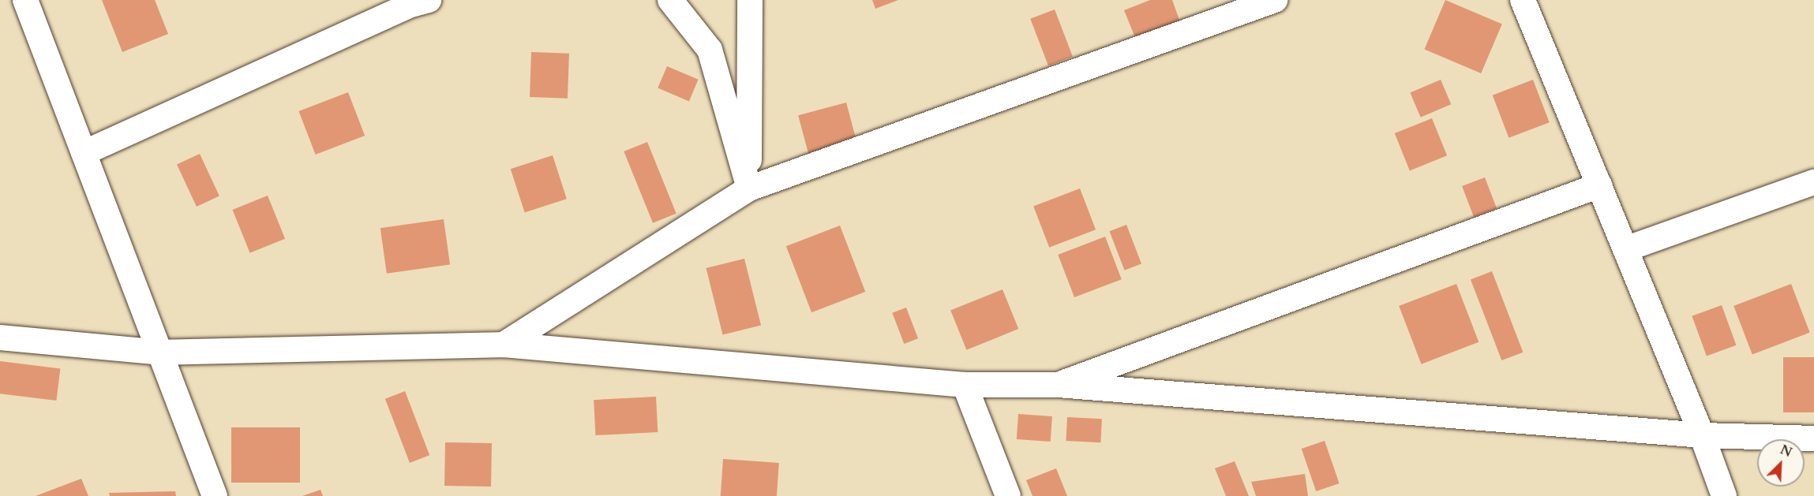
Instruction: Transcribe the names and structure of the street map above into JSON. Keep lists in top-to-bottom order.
{
  "north": "top right"
}
